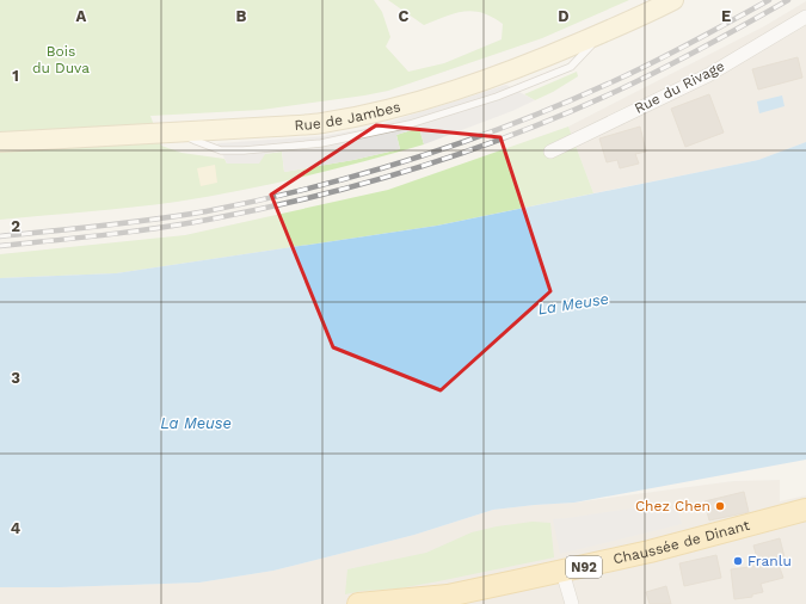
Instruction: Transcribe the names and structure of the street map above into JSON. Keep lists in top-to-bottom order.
{
  "streets": {
    "main road": ["Rue de Jambes", "Chaussée de Dinant", "N92"],
    "street": ["Rue du Rivage"]
  },
  "water": ["La Meuse"],
  "parks": ["Bois du Duva"],
  "places": ["Chez Chen", "Franlu"],
  "grid": {
    "columns": [
      "A",
      "B",
      "C",
      "D",
      "E"
    ],
    "rows": [
      "1",
      "2",
      "3",
      "4"
    ]
  }
}
